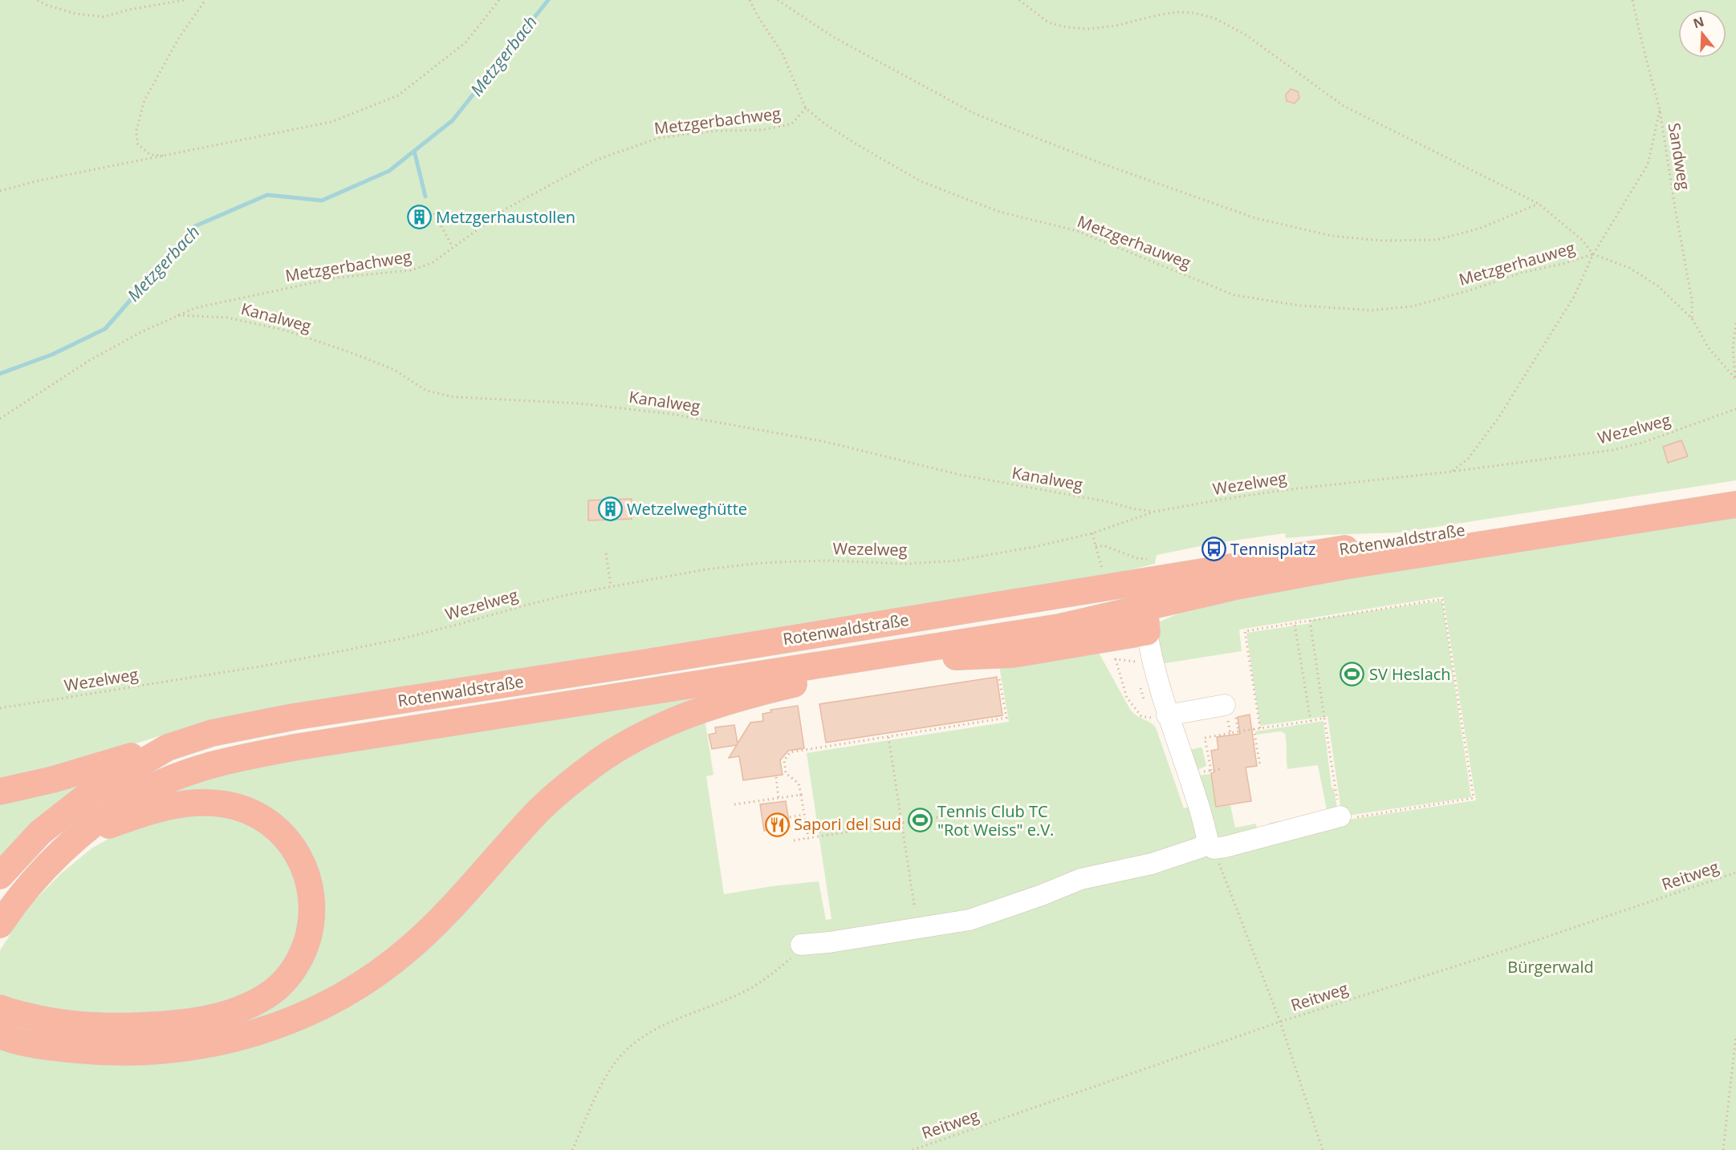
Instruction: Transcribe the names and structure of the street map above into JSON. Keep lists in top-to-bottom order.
{
  "streets": {
    "highway": ["Rotenwaldstraße"],
    "path": [
      "Metzgerbachweg",
      "Sandweg",
      "Metzgerhauweg",
      "Kanalweg",
      "Wezelweg",
      "Reitweg"
    ]
  },
  "crossings": [
    ["Metzgerbachweg", "Metzgerhauweg"],
    ["Metzgerbachweg", "Kanalweg"],
    ["Kanalweg", "Wezelweg"]
  ],
  "water": ["Metzgerbach"],
  "parks": ["Bürgerwald"],
  "places": {
    "building": ["Metzgerhaustollen", "Wetzelweghütte"],
    "bus stop": ["Tennisplatz"],
    "sports": ["SV Heslach", "Tennis Club TC \"Rot Weiss\" e.V."],
    "restaurant": ["Sapori del Sud"]
  },
  "north": "top"
}
